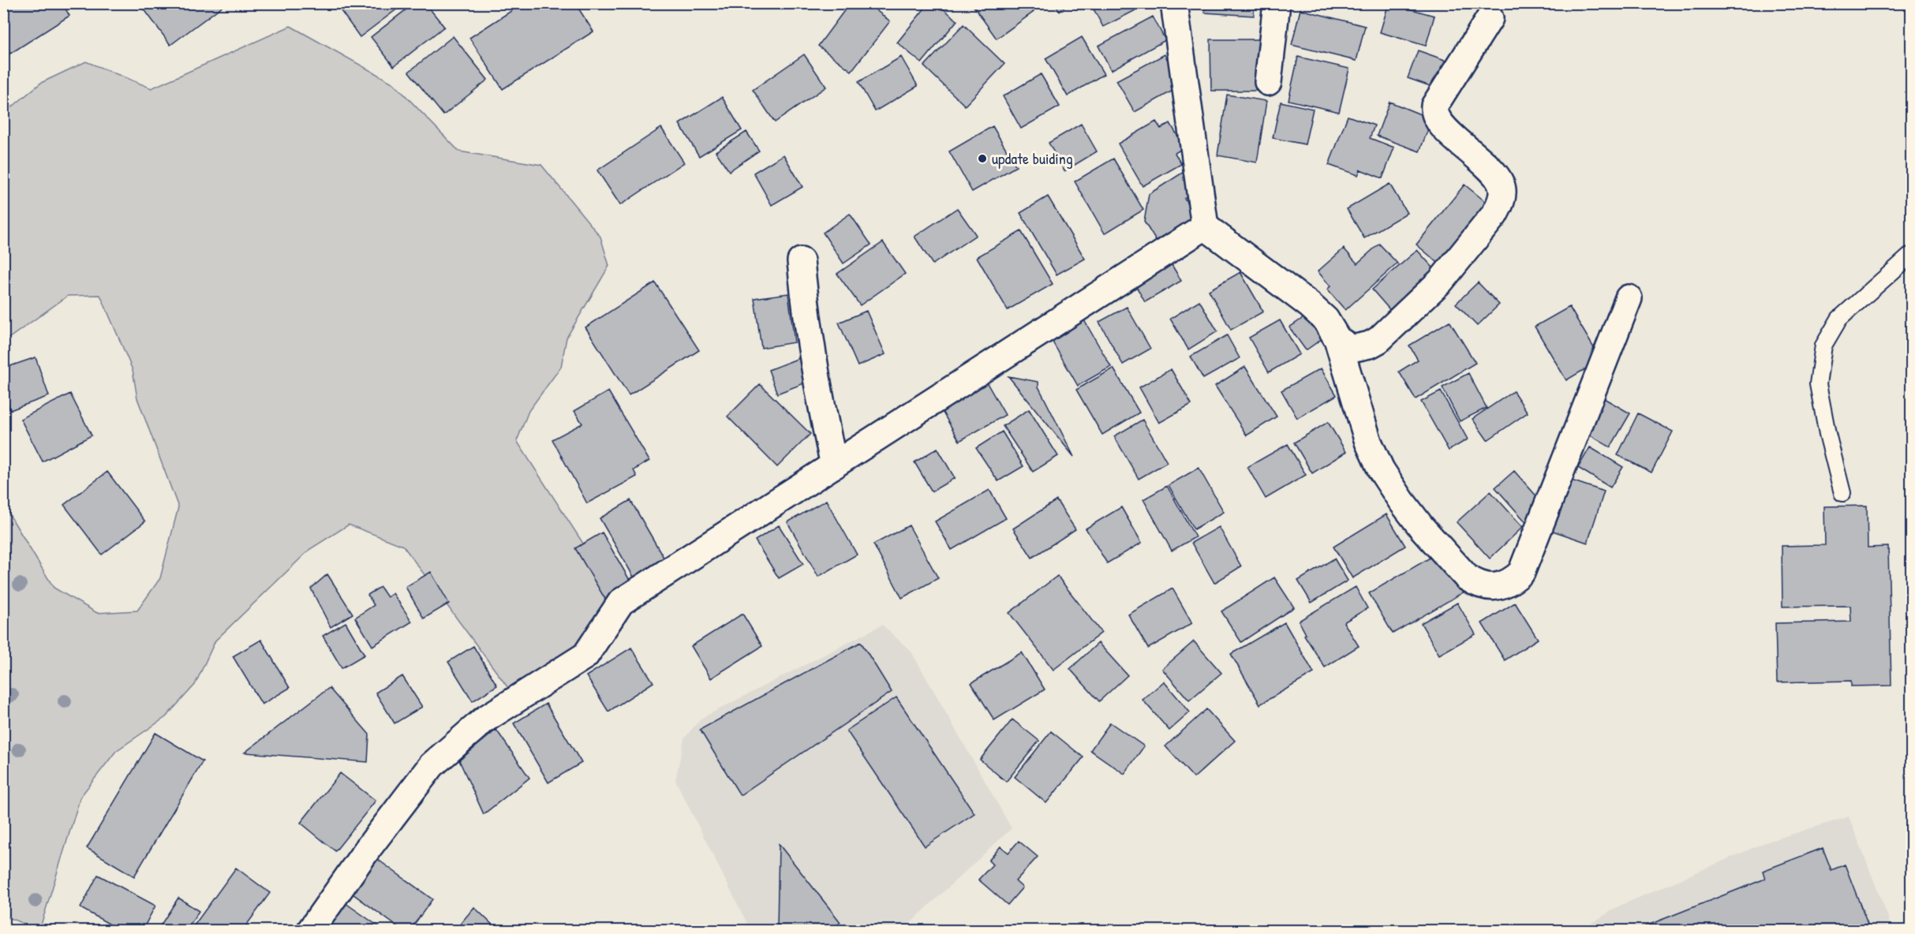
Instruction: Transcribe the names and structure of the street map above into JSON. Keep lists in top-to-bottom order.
{
  "places": ["update buiding"]
}
